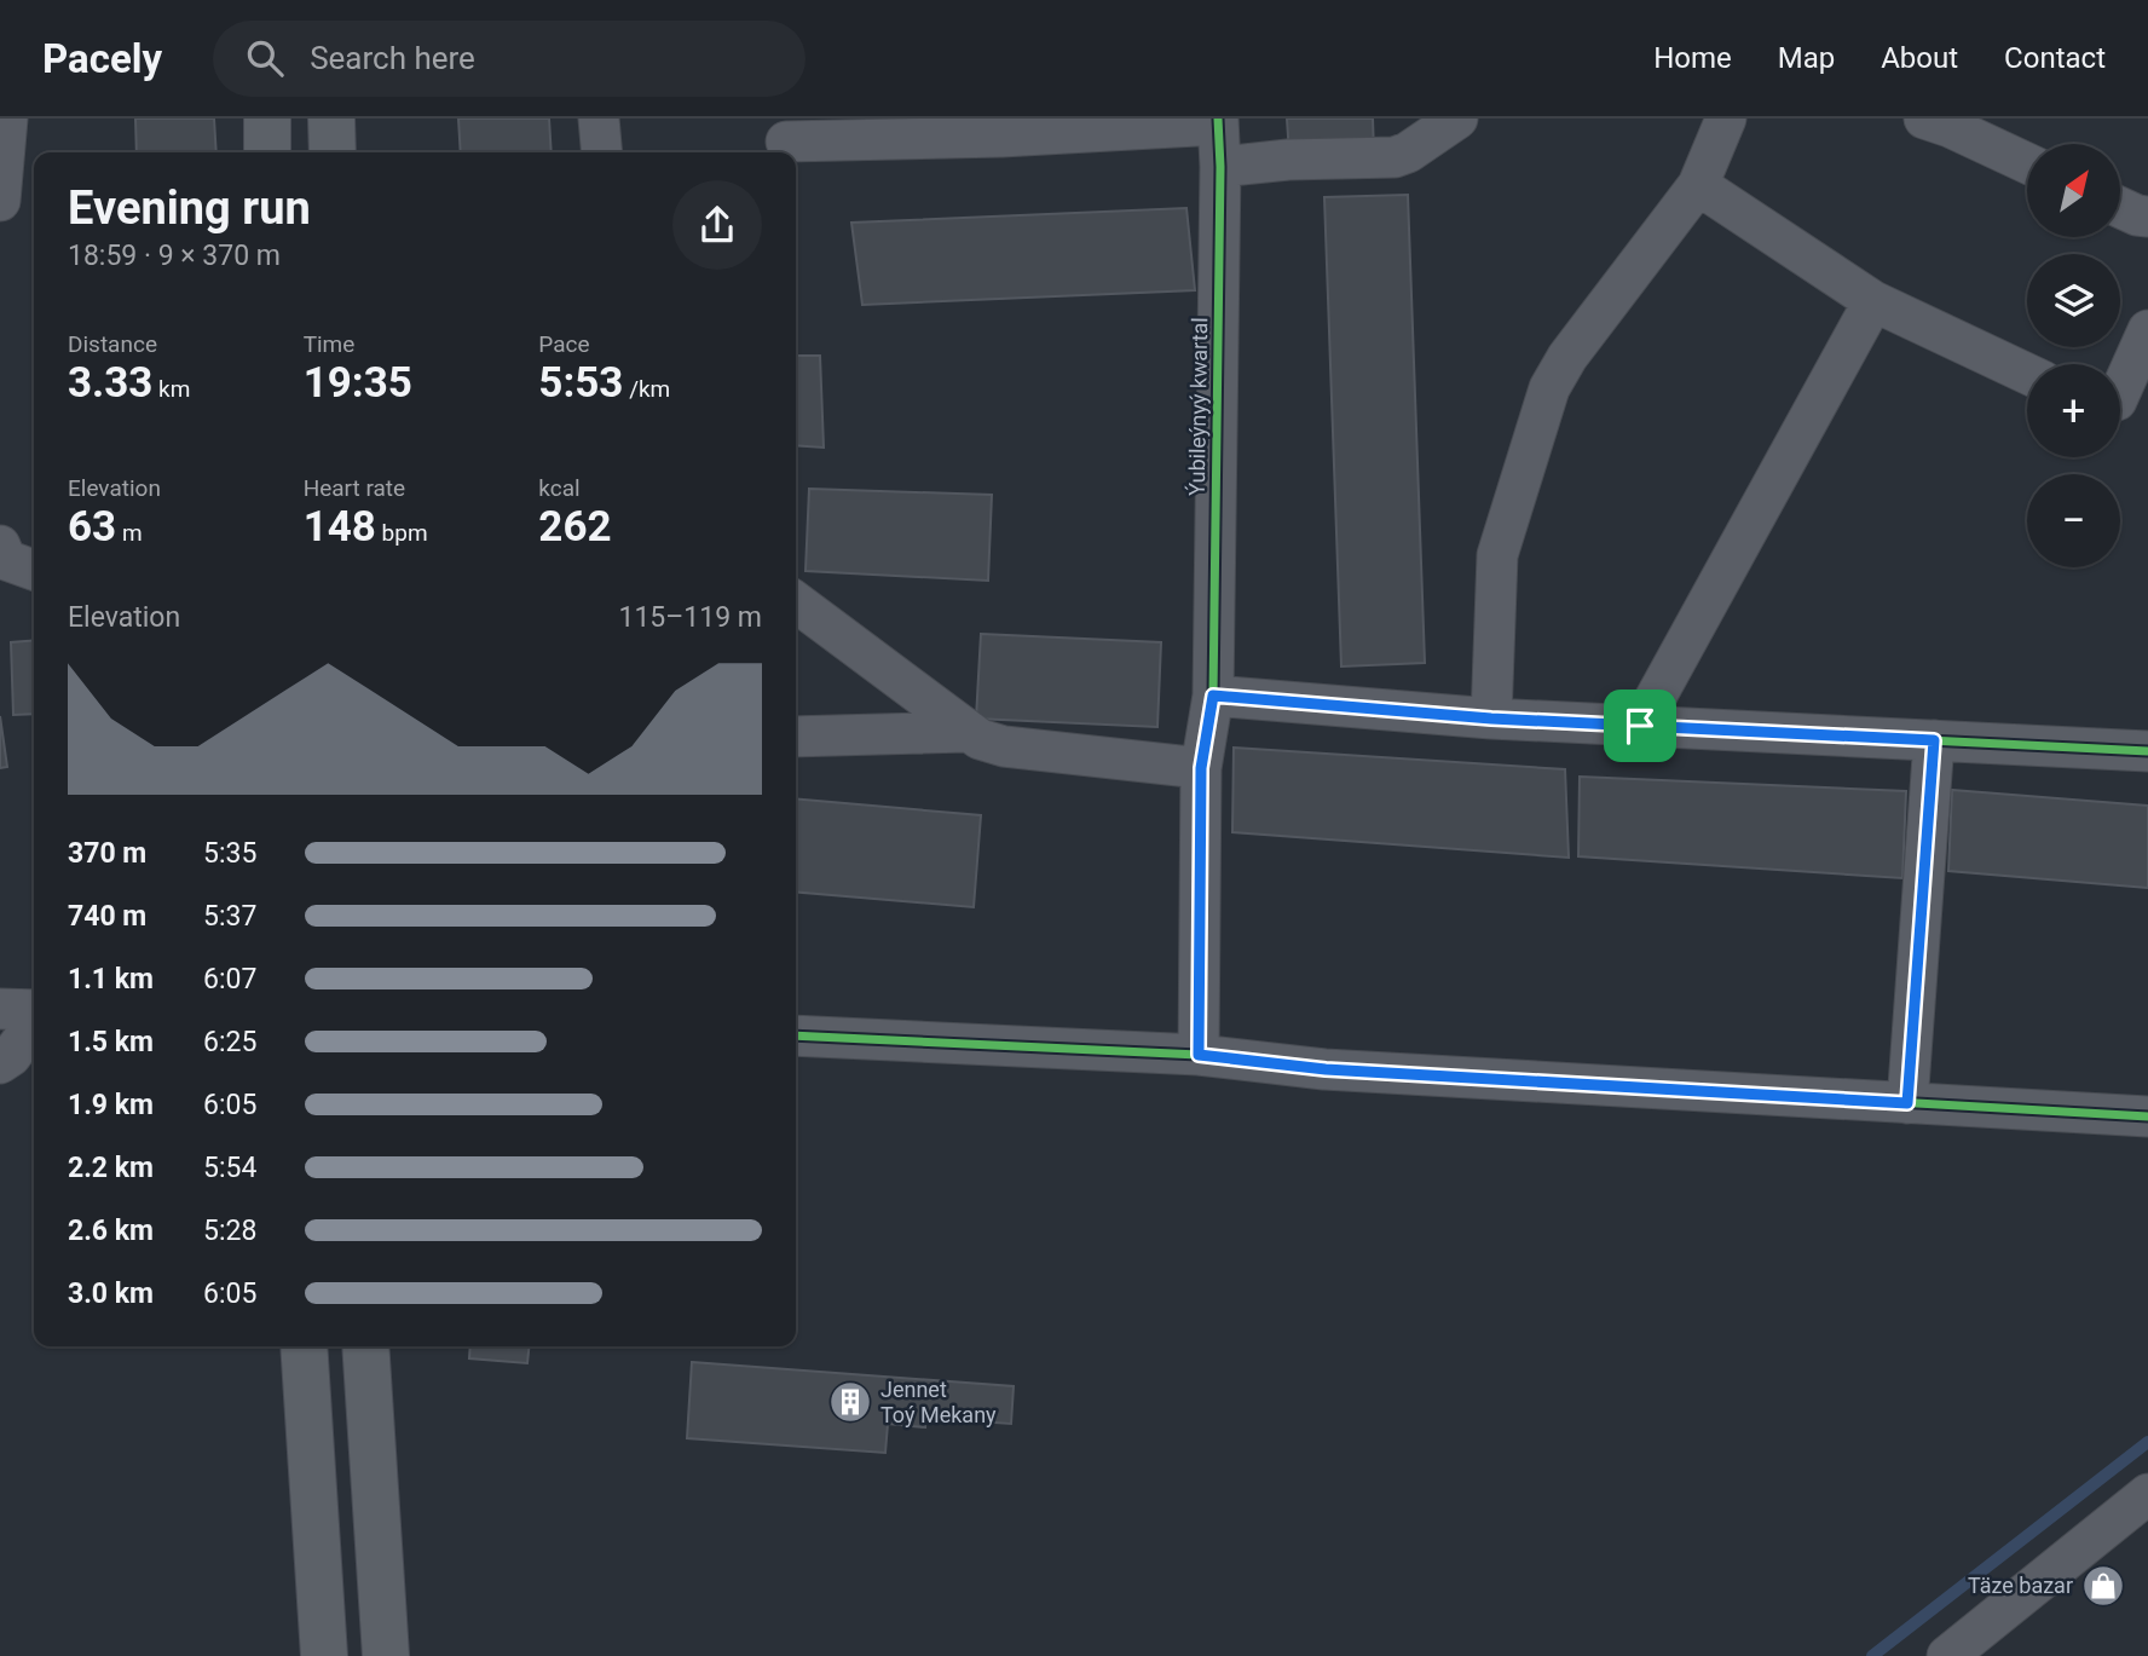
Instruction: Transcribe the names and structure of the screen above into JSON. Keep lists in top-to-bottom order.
{
  "streets": {
    "street": ["Ýubileýnyý kwartal"]
  },
  "places": {
    "building": ["Jennet Toý Mekany"],
    "shop": ["Täze bazar"]
  },
  "north": "top right",
  "page": {
    "header": "Pacely",
    "search": "Search here",
    "nav": [
      "Home",
      "Map",
      "About",
      "Contact"
    ],
    "map_buttons": ["+", "−"],
    "heading": ["Evening run", "18:59 · 9 × 370 m"],
    "stats": [
      ["Distance", "3.33 km"],
      ["Time", "19:35"],
      ["Pace", "5:53 /km"],
      ["Elevation", "63 m"],
      ["Heart rate", "148 bpm"],
      ["kcal", "262"]
    ],
    "chart": ["Elevation", "115–119 m"],
    "list": [
      {
        "name": "370 m",
        "note": "5:35"
      },
      {
        "name": "740 m",
        "note": "5:37"
      },
      {
        "name": "1.1 km",
        "note": "6:07"
      },
      {
        "name": "1.5 km",
        "note": "6:25"
      },
      {
        "name": "1.9 km",
        "note": "6:05"
      },
      {
        "name": "2.2 km",
        "note": "5:54"
      },
      {
        "name": "2.6 km",
        "note": "5:28"
      },
      {
        "name": "3.0 km",
        "note": "6:05"
      }
    ]
  }
}
